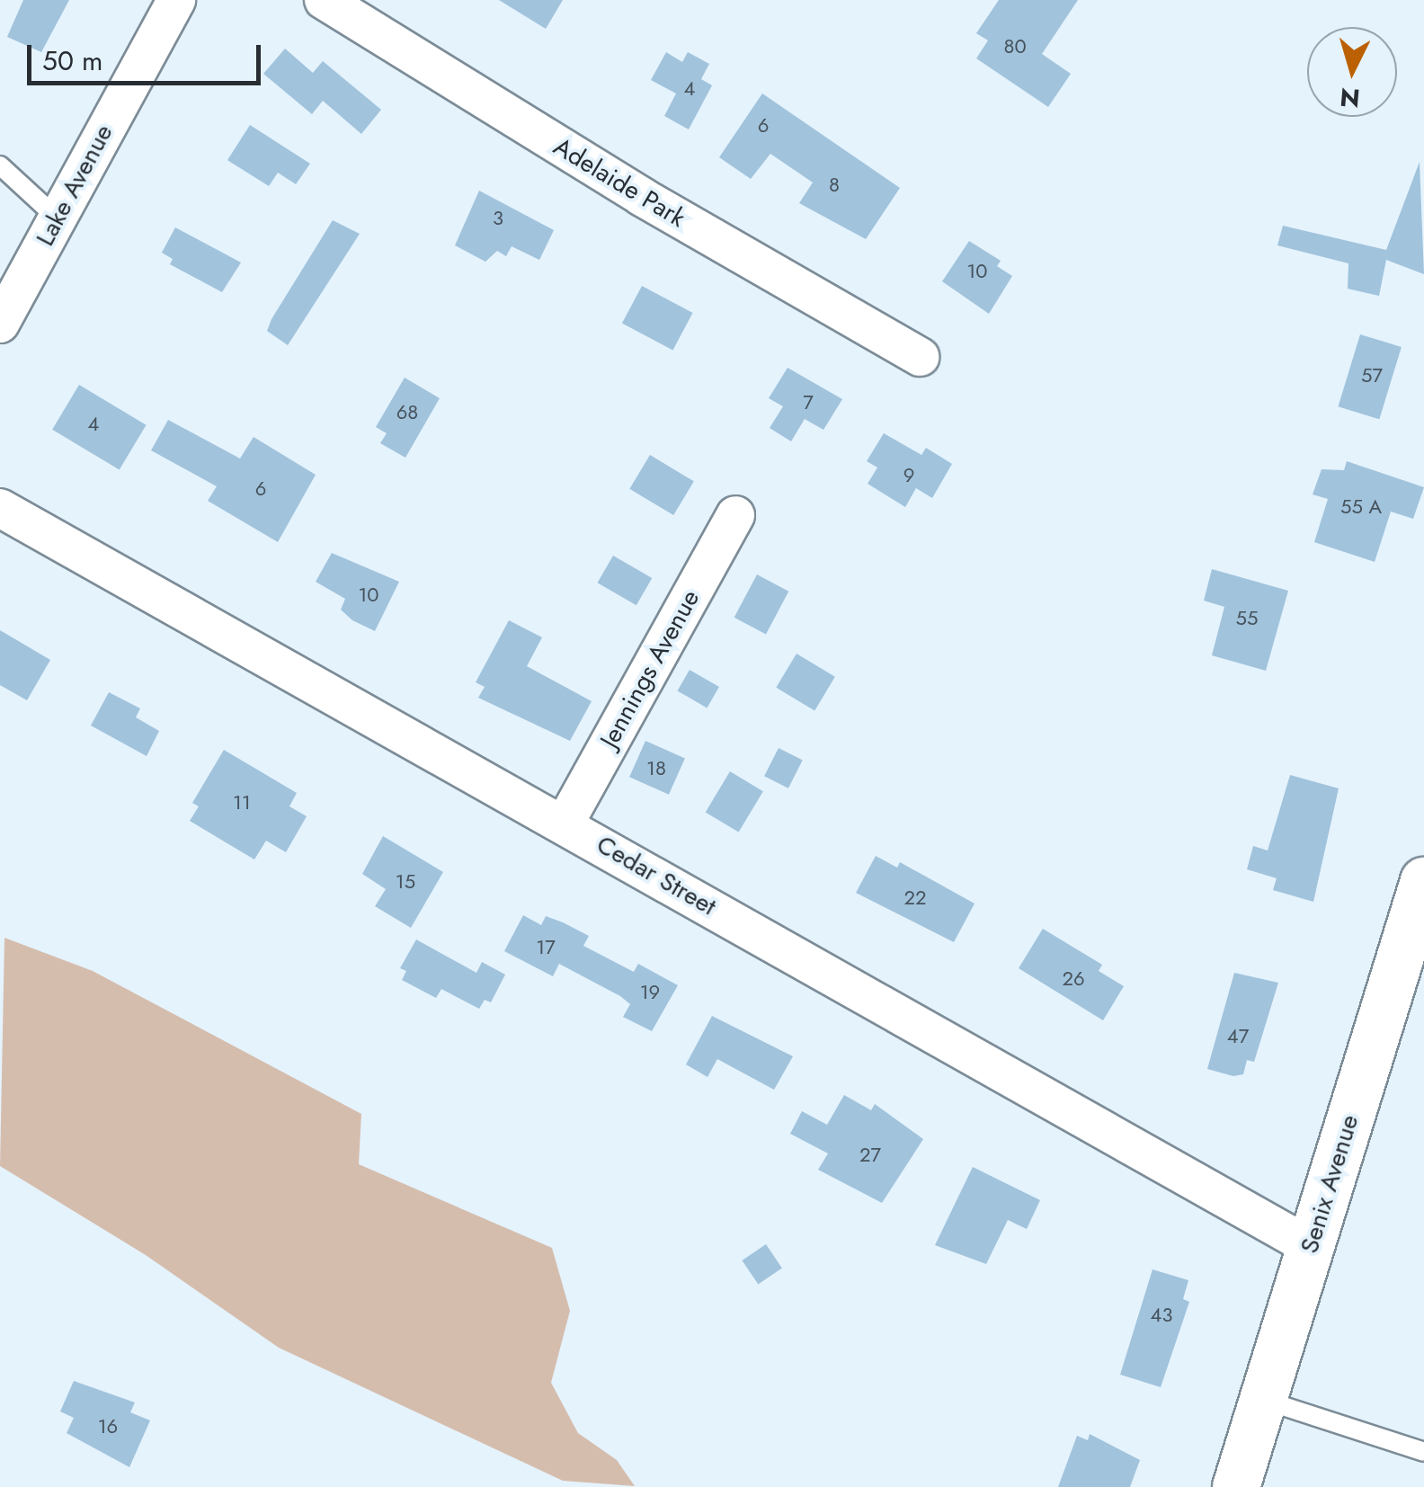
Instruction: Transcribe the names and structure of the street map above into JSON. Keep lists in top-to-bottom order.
{
  "streets": {
    "street": [
      "Adelaide Park",
      "Lake Avenue",
      "Jennings Avenue",
      "Cedar Street",
      "Senix Avenue"
    ]
  },
  "crossings": [
    ["Jennings Avenue", "Cedar Street"],
    ["Cedar Street", "Senix Avenue"]
  ],
  "house_numbers": [
    "80",
    "4",
    "6",
    "8",
    "3",
    "10",
    "57",
    "7",
    "68",
    "4",
    "9",
    "6",
    "55 A",
    "10",
    "55",
    "18",
    "11",
    "15",
    "22",
    "17",
    "26",
    "19",
    "47",
    "27",
    "43",
    "16"
  ],
  "scale_bar": "50 m",
  "north": "bottom"
}
